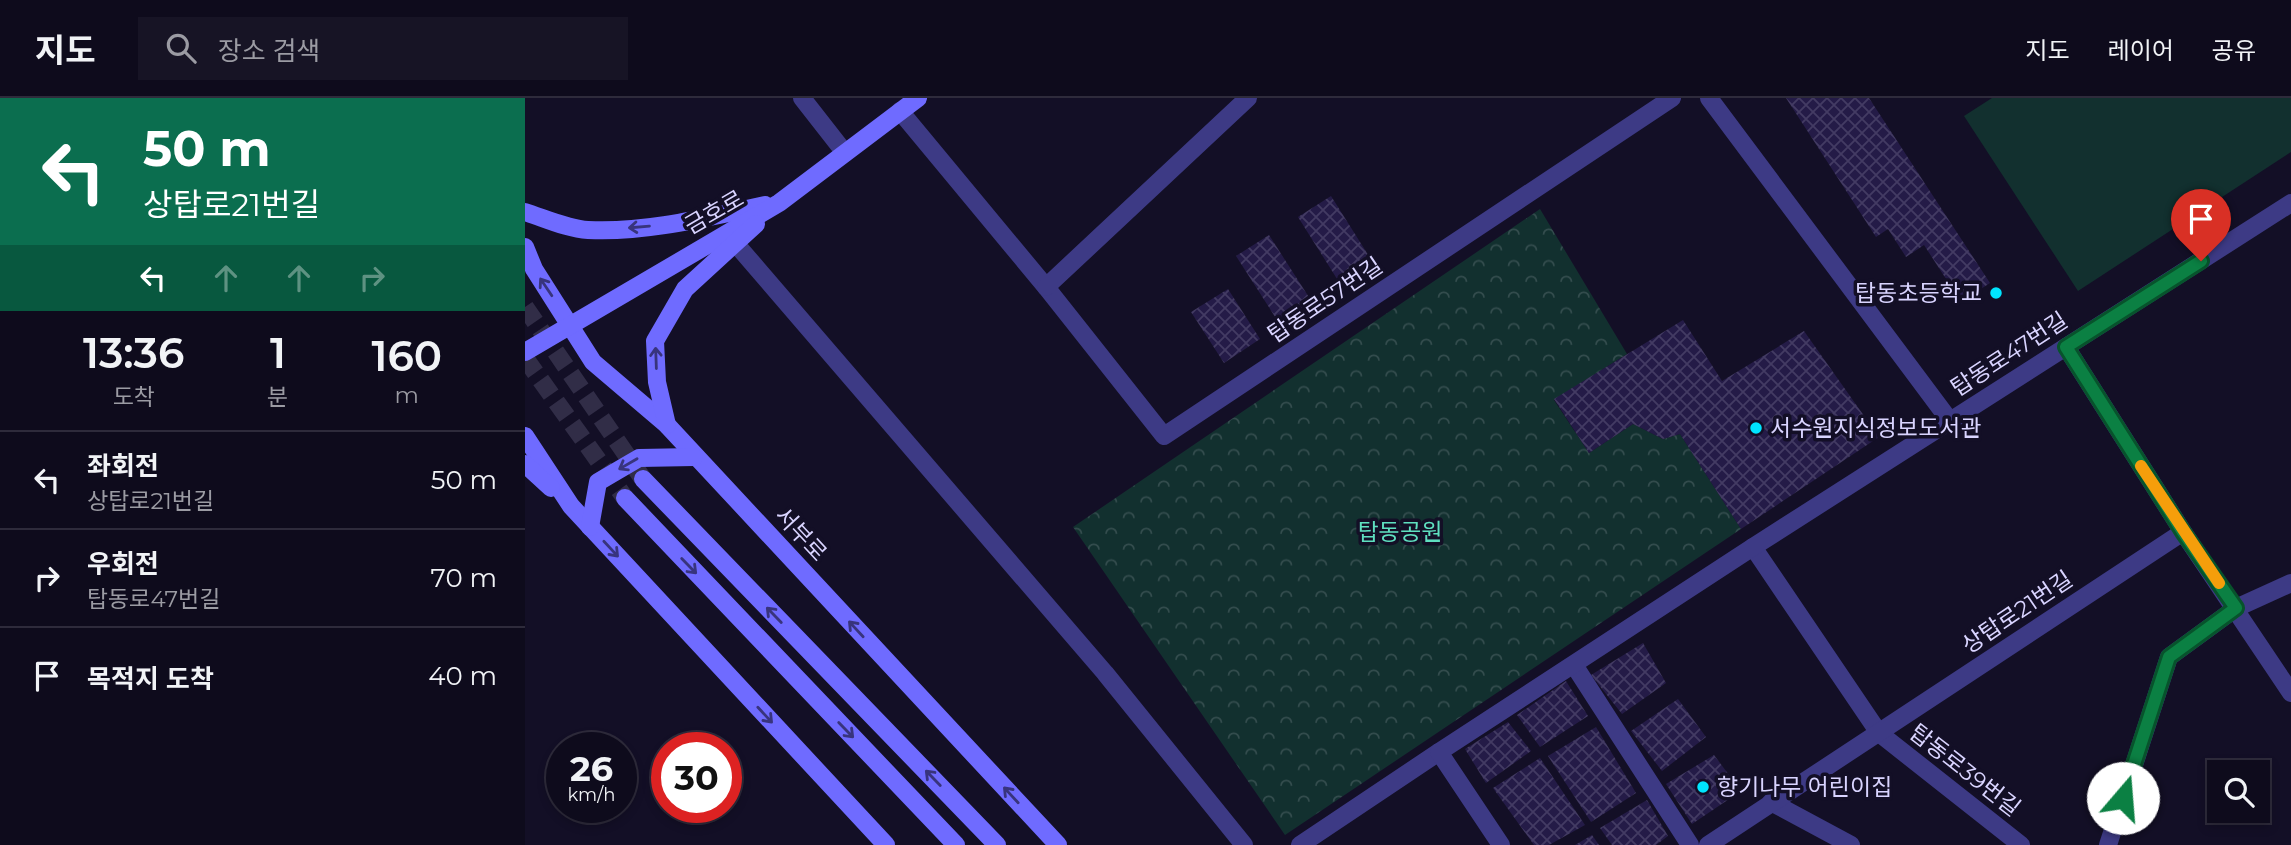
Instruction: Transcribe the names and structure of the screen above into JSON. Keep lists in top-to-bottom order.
{
  "streets": {
    "street": [
      "금호로",
      "탑동로57번길",
      "탑동로47번길",
      "서부로",
      "상탑로21번길",
      "탑동로39번길"
    ]
  },
  "crossings": [
    ["금호로", "탑동로57번길"],
    ["금호로", "서부로"],
    ["상탑로21번길", "탑동로39번길"]
  ],
  "parks": ["탑동공원"],
  "places": ["탑동초등학교", "서수원지식정보도서관", "향기나무 어린이집"],
  "page": {
    "header": "지도",
    "search": "장소 검색",
    "nav": ["지도", "레이어", "공유"],
    "turn": ["50 m", "상탑로21번길"],
    "eta": [
      "13:36",
      "도착",
      "1",
      "분",
      "160",
      "m"
    ],
    "list": [
      {
        "name": "좌회전",
        "note": "상탑로21번길",
        "value": "50 m"
      },
      {
        "name": "우회전",
        "note": "탑동로47번길",
        "value": "70 m"
      },
      {
        "name": "목적지 도착",
        "value": "40 m"
      }
    ],
    "speed": "26 km/h",
    "limit": "30"
  }
}
